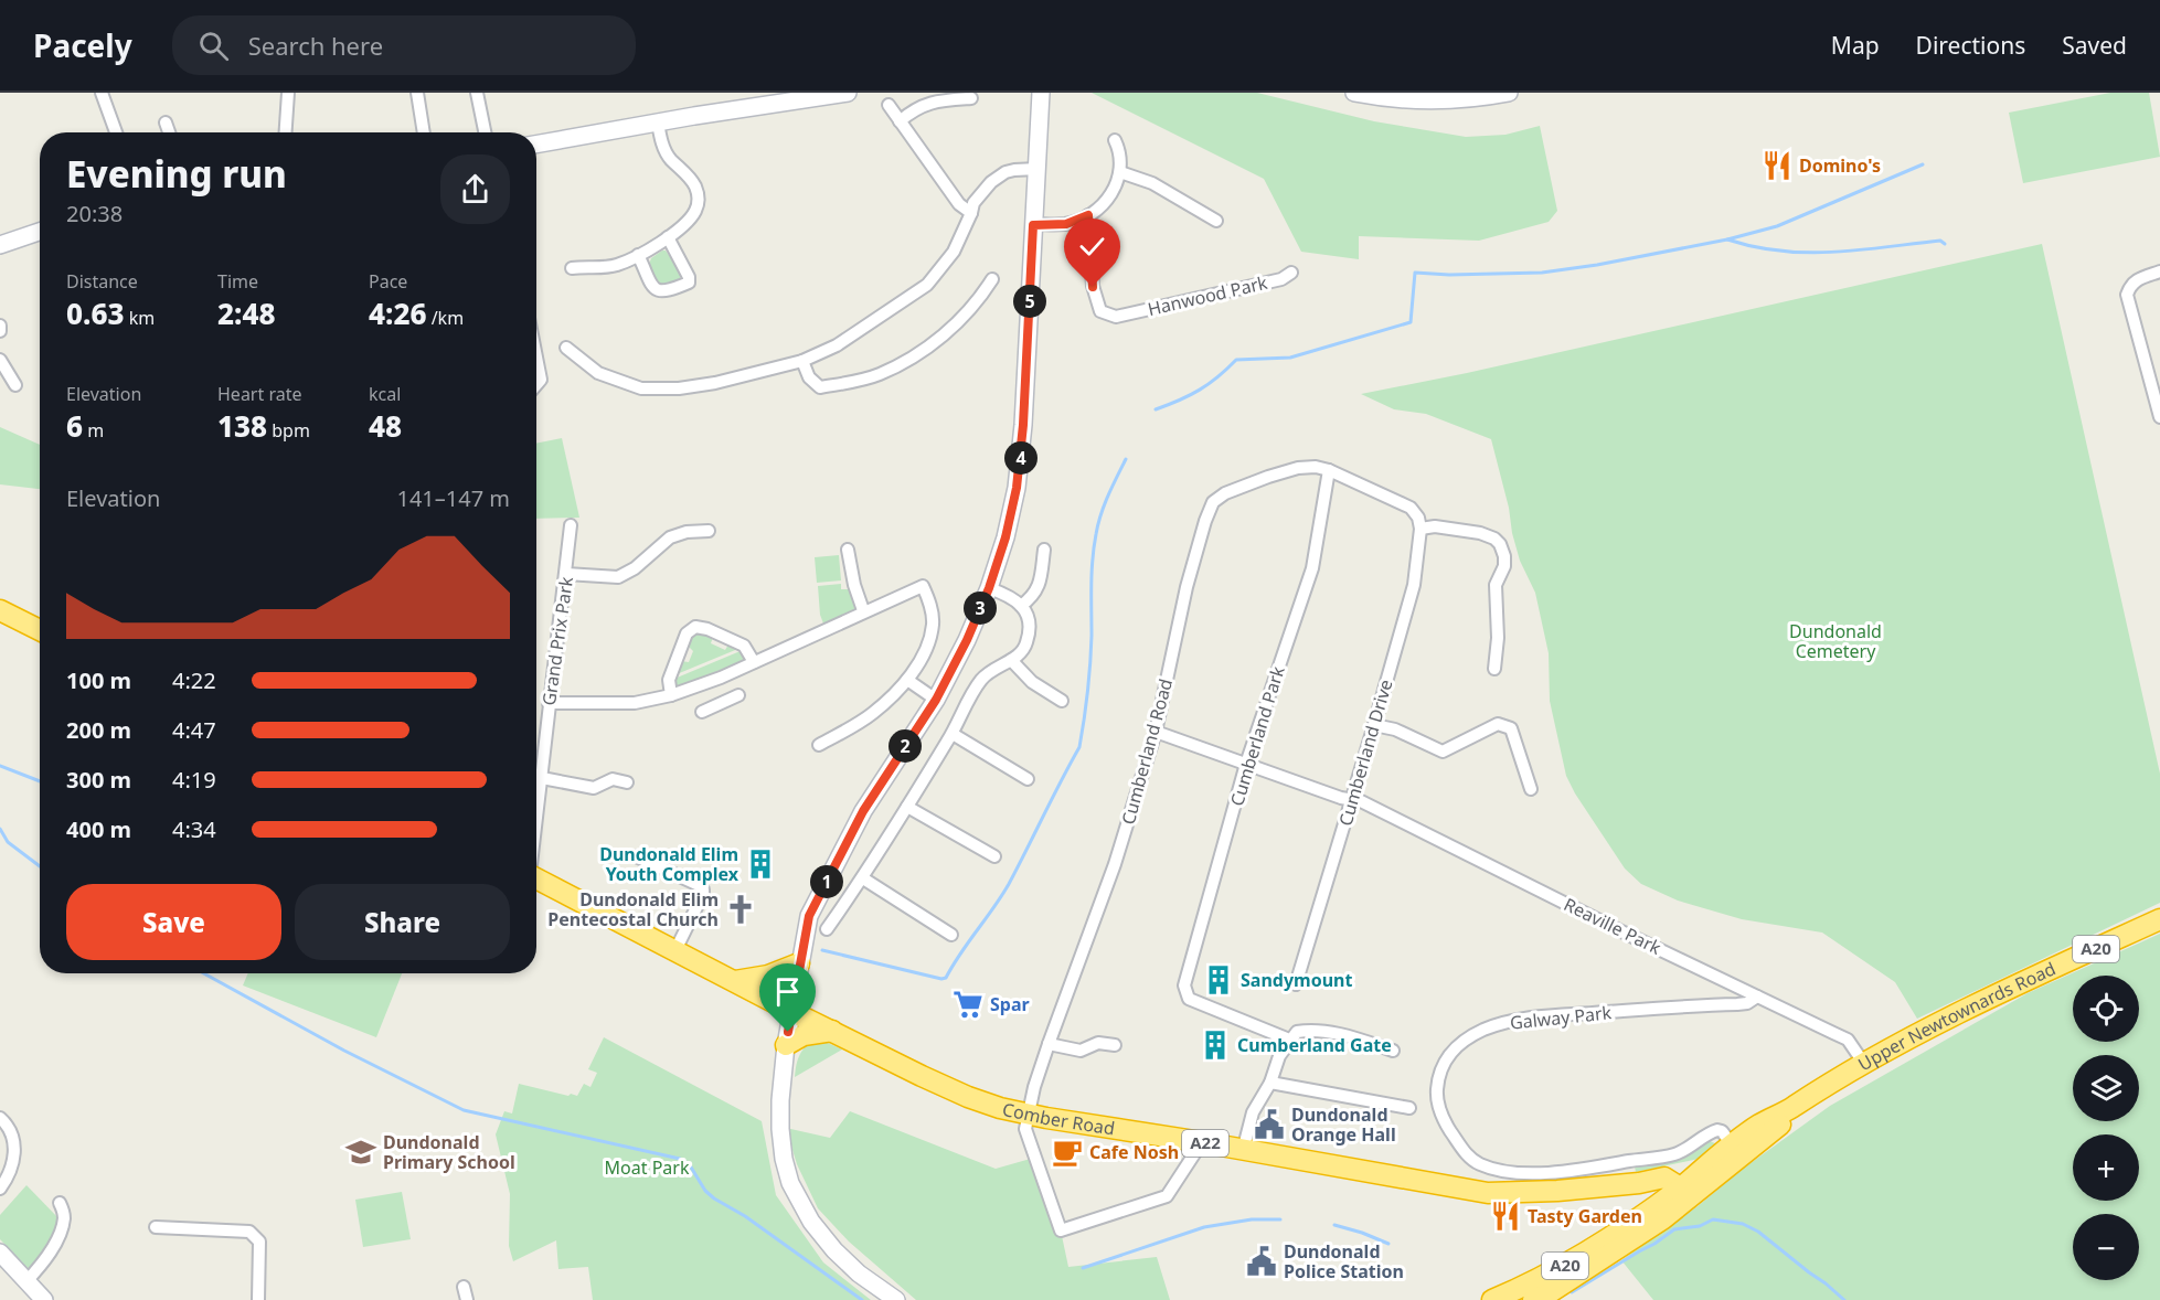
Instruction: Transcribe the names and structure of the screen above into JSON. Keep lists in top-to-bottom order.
{
  "streets": {
    "highway": [
      "A20",
      "Upper Newtownards Road",
      "Comber Road",
      "A22"
    ],
    "street": [
      "Hanwood Park",
      "Grand Prix Park",
      "Cumberland Park",
      "Cumberland Road",
      "Cumberland Drive",
      "Reaville Park",
      "Galway Park"
    ]
  },
  "crossings": [
    ["Cumberland Park", "Cumberland Road"],
    ["Cumberland Park", "Reaville Park"],
    ["Cumberland Road", "Reaville Park"],
    ["Cumberland Road", "Comber Road"],
    ["Cumberland Drive", "Reaville Park"],
    ["Reaville Park", "Galway Park"],
    ["Reaville Park", "Upper Newtownards Road"],
    ["Galway Park", "Upper Newtownards Road"],
    ["Upper Newtownards Road", "Comber Road"]
  ],
  "parks": ["Dundonald Cemetery", "Moat Park"],
  "places": {
    "restaurant": ["Domino's", "Tasty Garden"],
    "building": ["Dundonald Elim Youth Complex", "Sandymount", "Cumberland Gate"],
    "church": ["Dundonald Elim Pentecostal Church"],
    "supermarket": ["Spar"],
    "public building": ["Dundonald Orange Hall", "Dundonald Police Station"],
    "school or university": ["Dundonald Primary School"],
    "cafe": ["Cafe Nosh"]
  },
  "page": {
    "header": "Pacely",
    "search": "Search here",
    "nav": ["Map", "Directions", "Saved"],
    "heading": ["Evening run", "20:38"],
    "stats": [
      ["Distance", "0.63 km"],
      ["Time", "2:48"],
      ["Pace", "4:26 /km"],
      ["Elevation", "6 m"],
      ["Heart rate", "138 bpm"],
      ["kcal", "48"]
    ],
    "pins": [
      "5",
      "4",
      "3",
      "2",
      "1"
    ],
    "chart": ["Elevation", "141–147 m"],
    "list": [
      {
        "name": "100 m",
        "note": "4:22"
      },
      {
        "name": "200 m",
        "note": "4:47"
      },
      {
        "name": "300 m",
        "note": "4:19"
      },
      {
        "name": "400 m",
        "note": "4:34"
      }
    ],
    "buttons": ["Save", "Share"],
    "map_buttons": ["+", "−"]
  }
}
